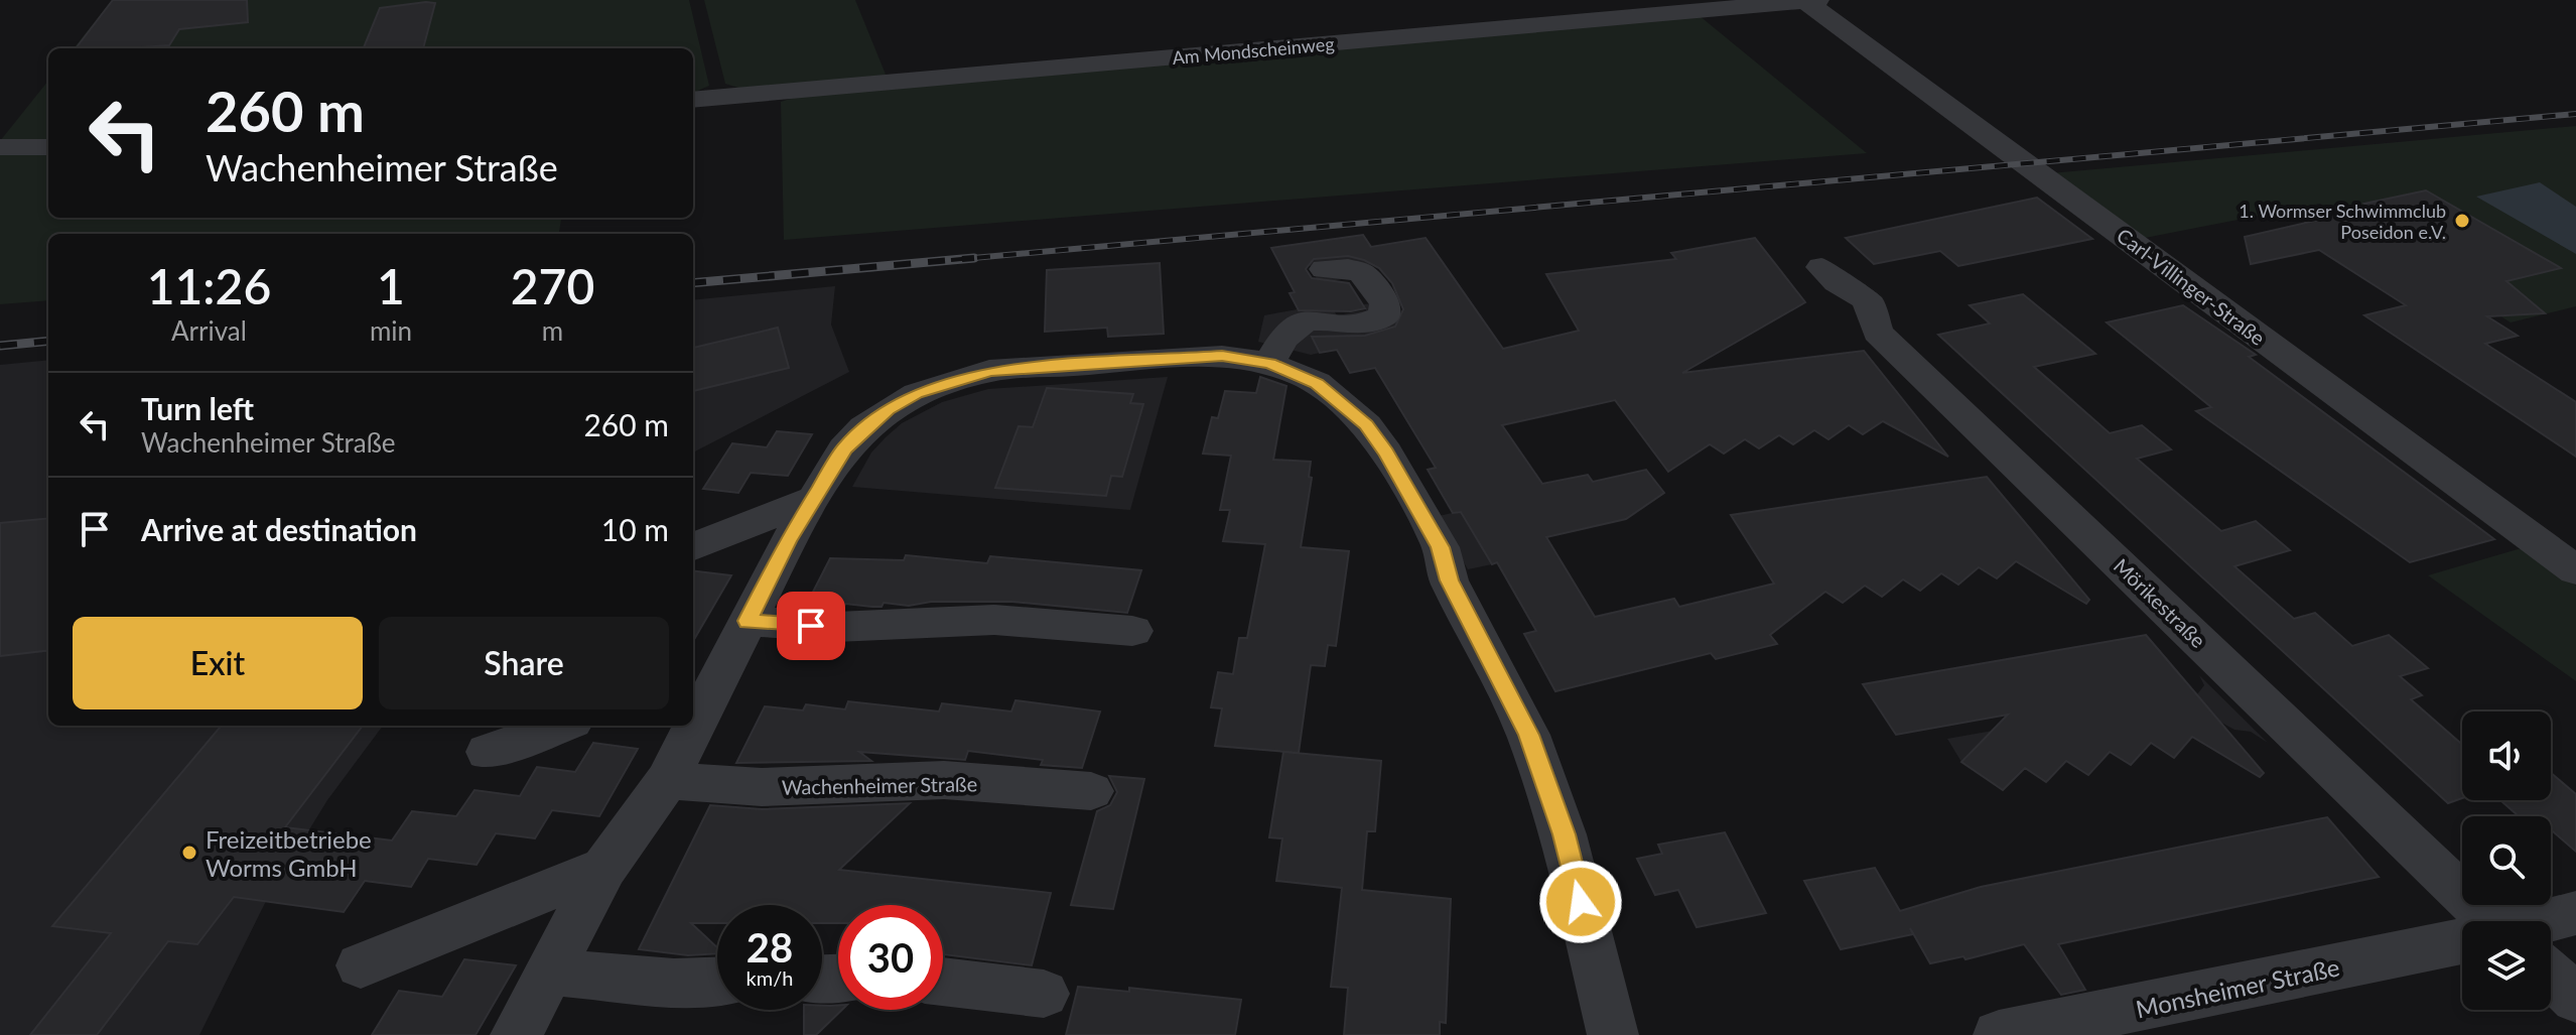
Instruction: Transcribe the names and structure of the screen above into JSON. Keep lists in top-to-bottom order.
{
  "streets": {
    "street": [
      "Am Mondscheinweg",
      "Carl-Villinger-Straße",
      "Mörikestraße",
      "Wachenheimer Straße",
      "Monsheimer Straße"
    ]
  },
  "crossings": [
    ["Am Mondscheinweg", "Carl-Villinger-Straße"]
  ],
  "places": ["1. Wormser Schwimmclub Poseidon e.V.", "Freizeitbetriebe Worms GmbH"],
  "page": {
    "turn": ["260 m", "Wachenheimer Straße"],
    "eta": [
      "11:26",
      "Arrival",
      "1",
      "min",
      "270",
      "m"
    ],
    "list": [
      {
        "name": "Turn left",
        "note": "Wachenheimer Straße",
        "value": "260 m"
      },
      {
        "name": "Arrive at destination",
        "value": "10 m"
      }
    ],
    "buttons": ["Exit", "Share"],
    "speed": "28 km/h",
    "limit": "30"
  }
}
